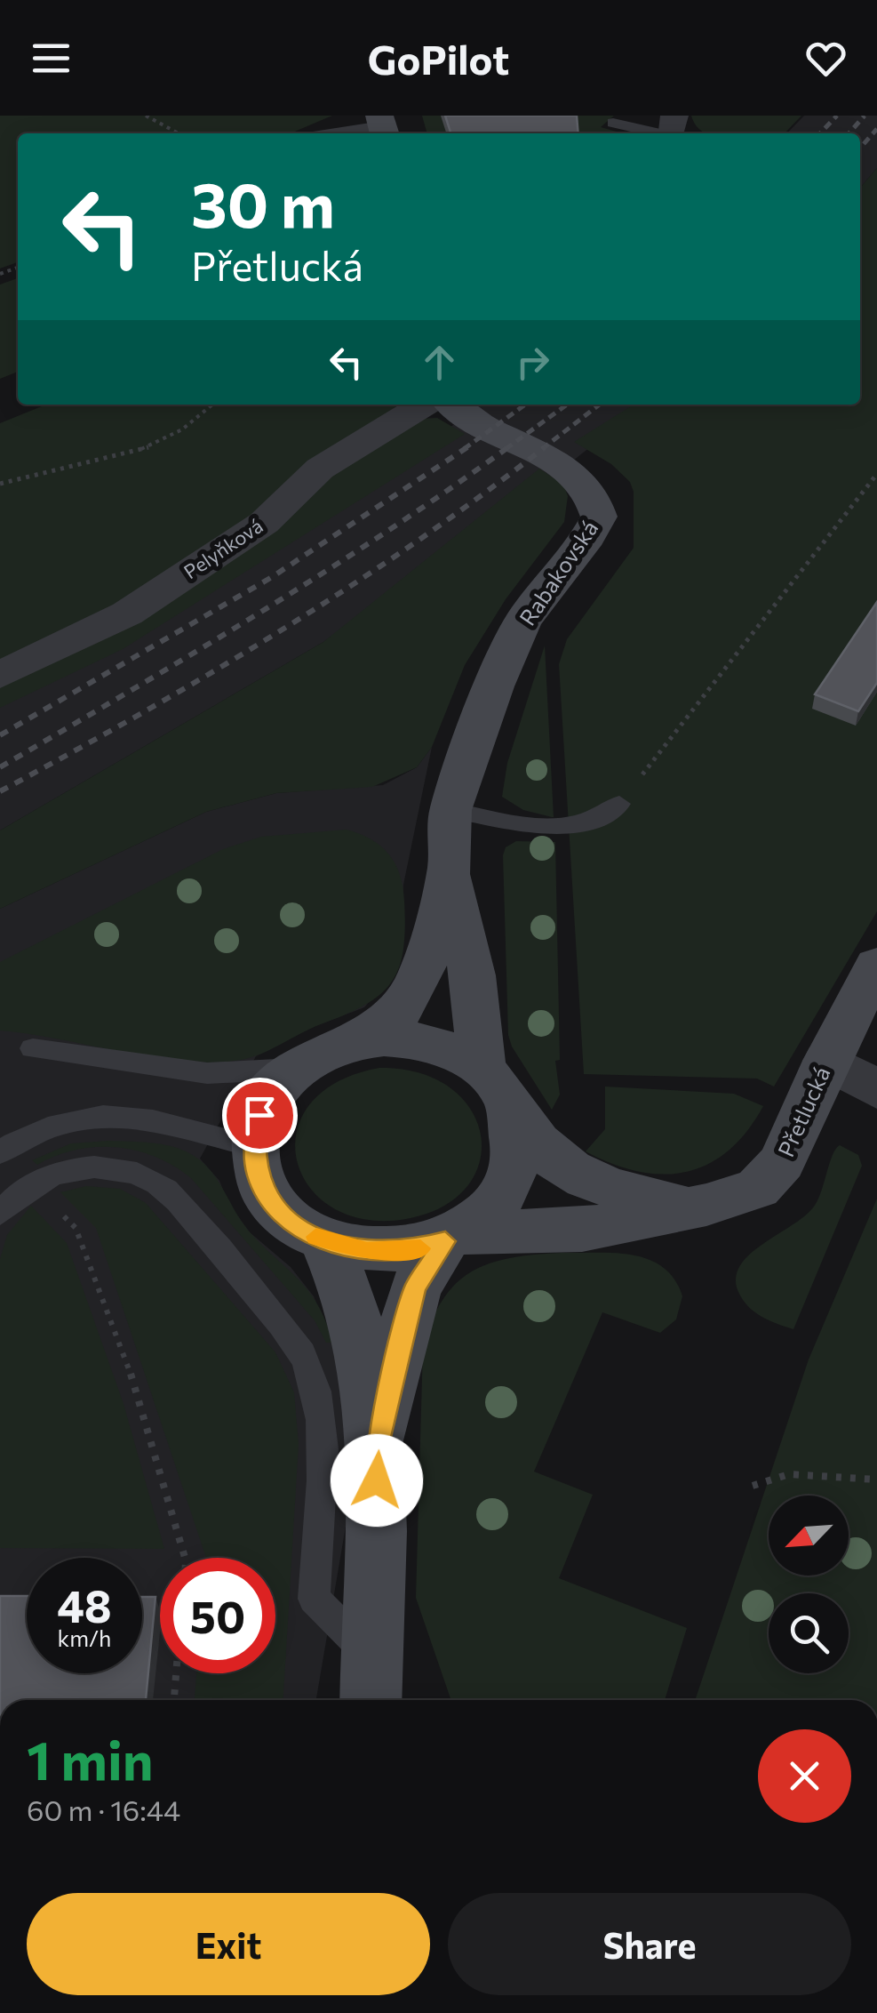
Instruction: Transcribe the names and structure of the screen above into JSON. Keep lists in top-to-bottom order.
{
  "streets": {
    "main road": ["Rabakovská", "Přetlucká"],
    "street": ["Pelyňková"]
  },
  "crossings": [
    ["Rabakovská", "Přetlucká"]
  ],
  "north": "bottom left",
  "page": {
    "header": "GoPilot",
    "turn": ["30 m", "Přetlucká"],
    "speed": "48 km/h",
    "limit": "50",
    "heading": ["1 min", "60 m · 16:44"],
    "buttons": ["Exit", "Share"]
  }
}
